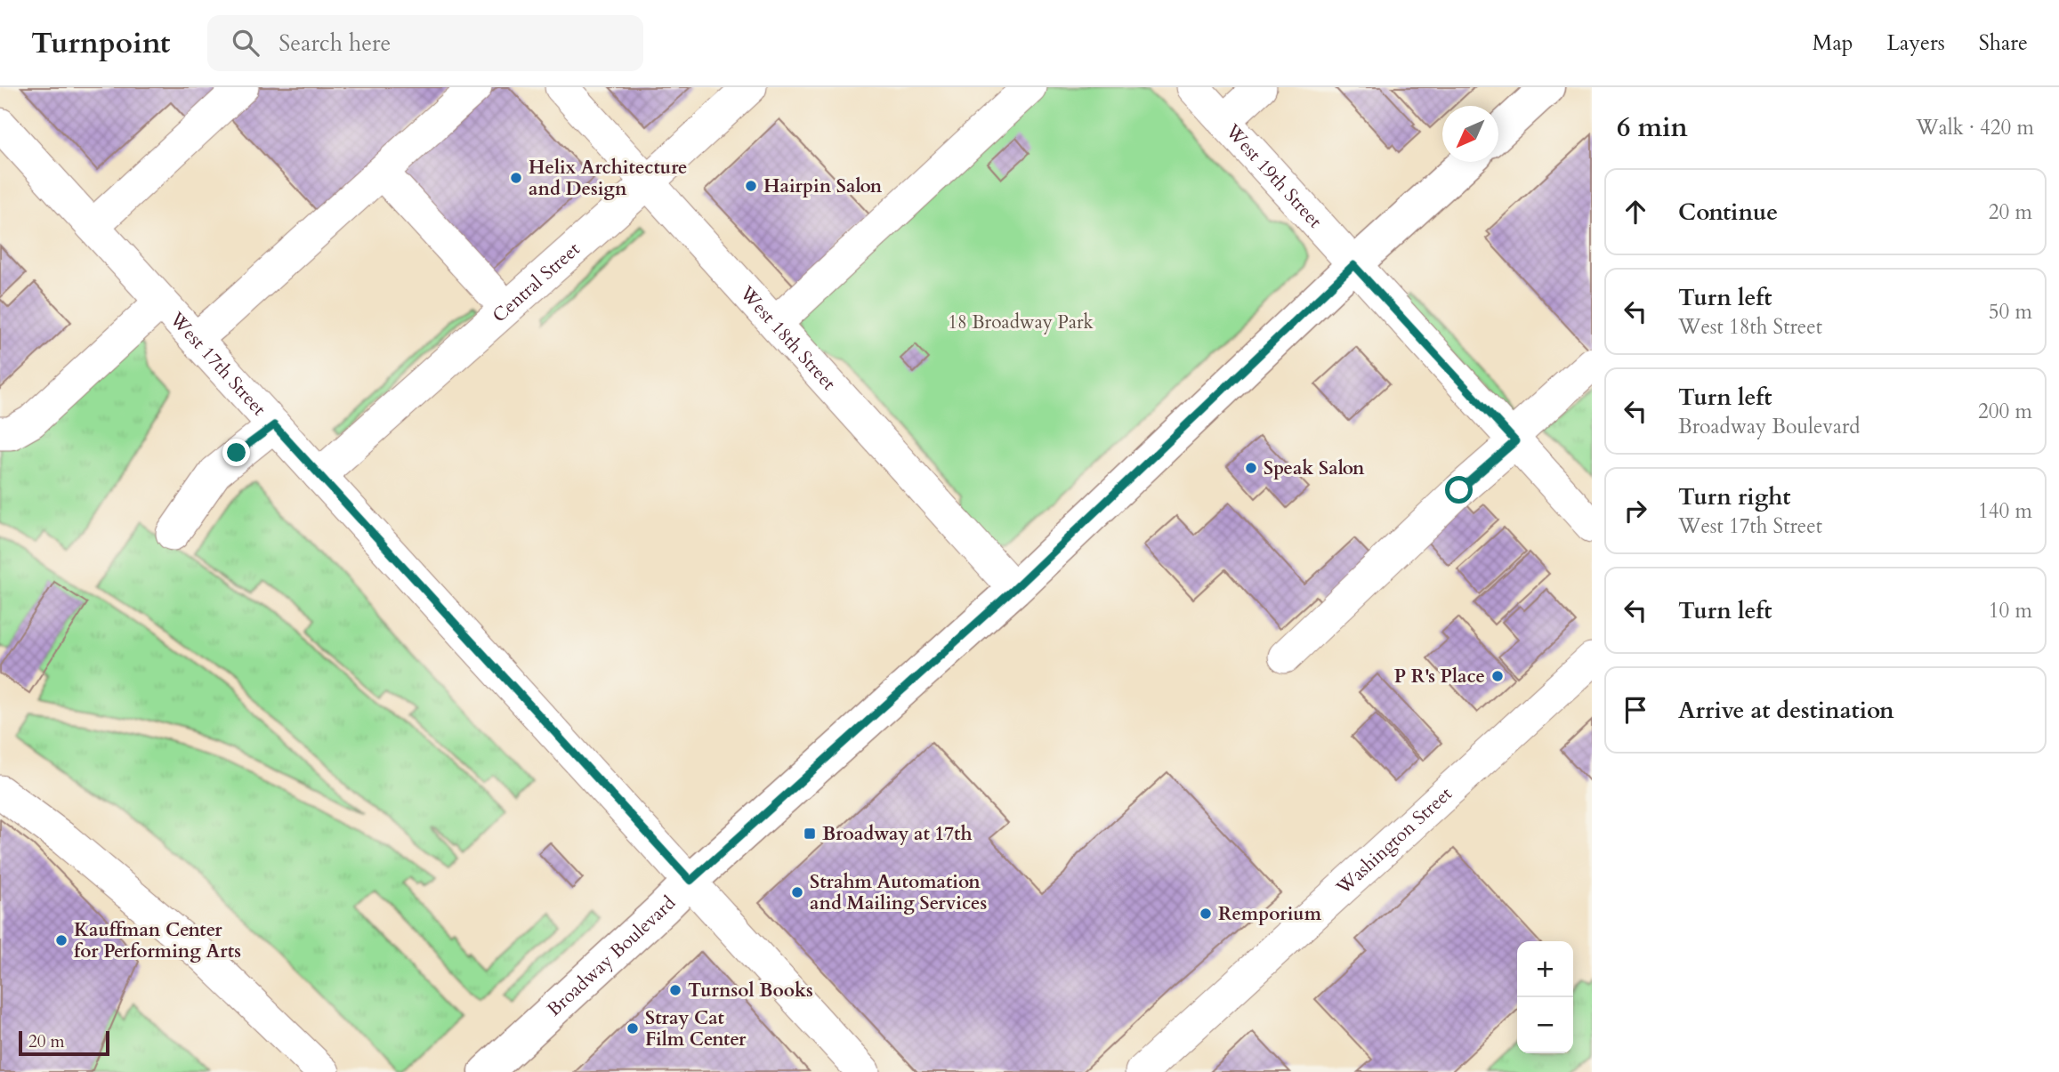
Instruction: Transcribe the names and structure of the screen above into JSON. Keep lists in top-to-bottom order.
{
  "streets": {
    "main road": ["Broadway Boulevard"],
    "street": [
      "West 19th Street",
      "Central Street",
      "West 18th Street",
      "West 17th Street",
      "Washington Street"
    ]
  },
  "crossings": [
    ["West 19th Street", "Broadway Boulevard"],
    ["Central Street", "West 18th Street"],
    ["Central Street", "West 17th Street"],
    ["West 18th Street", "Broadway Boulevard"],
    ["West 17th Street", "Broadway Boulevard"]
  ],
  "parks": ["18 Broadway Park"],
  "places": {
    "other": [
      "Helix Architecture and Design",
      "Hairpin Salon",
      "Speak Salon",
      "P R's Place",
      "Strahm Automation and Mailing Services",
      "Remporium",
      "Kauffman Center for Performing Arts",
      "Turnsol Books",
      "Stray Cat Film Center"
    ],
    "transit": ["Broadway at 17th"]
  },
  "scale_bar": "20 m",
  "north": "bottom left",
  "page": {
    "header": "Turnpoint",
    "search": "Search here",
    "nav": ["Map", "Layers", "Share"],
    "heading": ["6 min", "Walk · 420 m"],
    "list": [
      ["Continue", "20 m"],
      ["Turn left", "West 18th Street", "50 m"],
      ["Turn left", "Broadway Boulevard", "200 m"],
      ["Turn right", "West 17th Street", "140 m"],
      ["Turn left", "10 m"],
      "Arrive at destination"
    ],
    "map_buttons": ["+", "−"],
    "scale": "20 m"
  }
}
